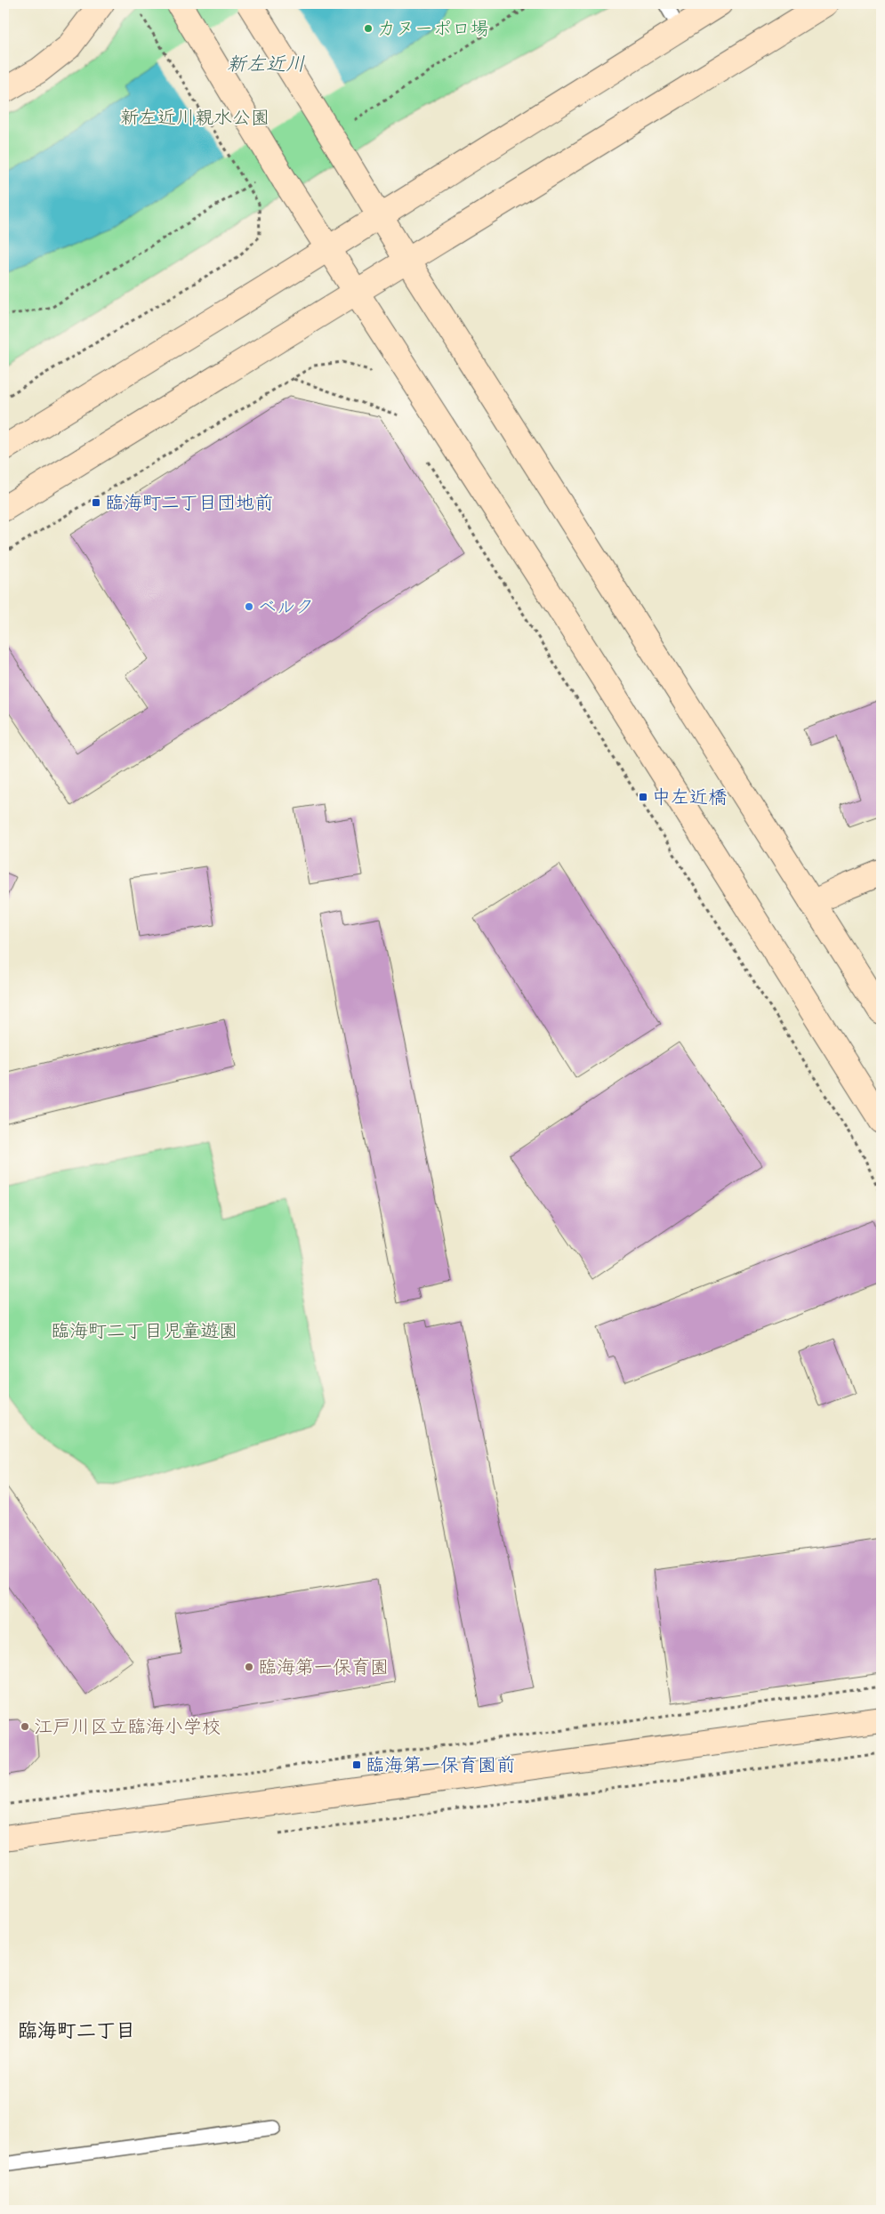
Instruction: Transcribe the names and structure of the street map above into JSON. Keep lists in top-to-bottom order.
{
  "districts": ["臨海町二丁目"],
  "water": ["新左近川"],
  "parks": ["新左近川親水公園", "臨海町二丁目児童遊園"],
  "places": {
    "other": [
      "カヌーポロ場",
      "ベルク",
      "臨海第一保育園",
      "江戸川区立臨海小学校"
    ],
    "transit": ["臨海町二丁目団地前", "中左近橋", "臨海第一保育園前"]
  }
}
